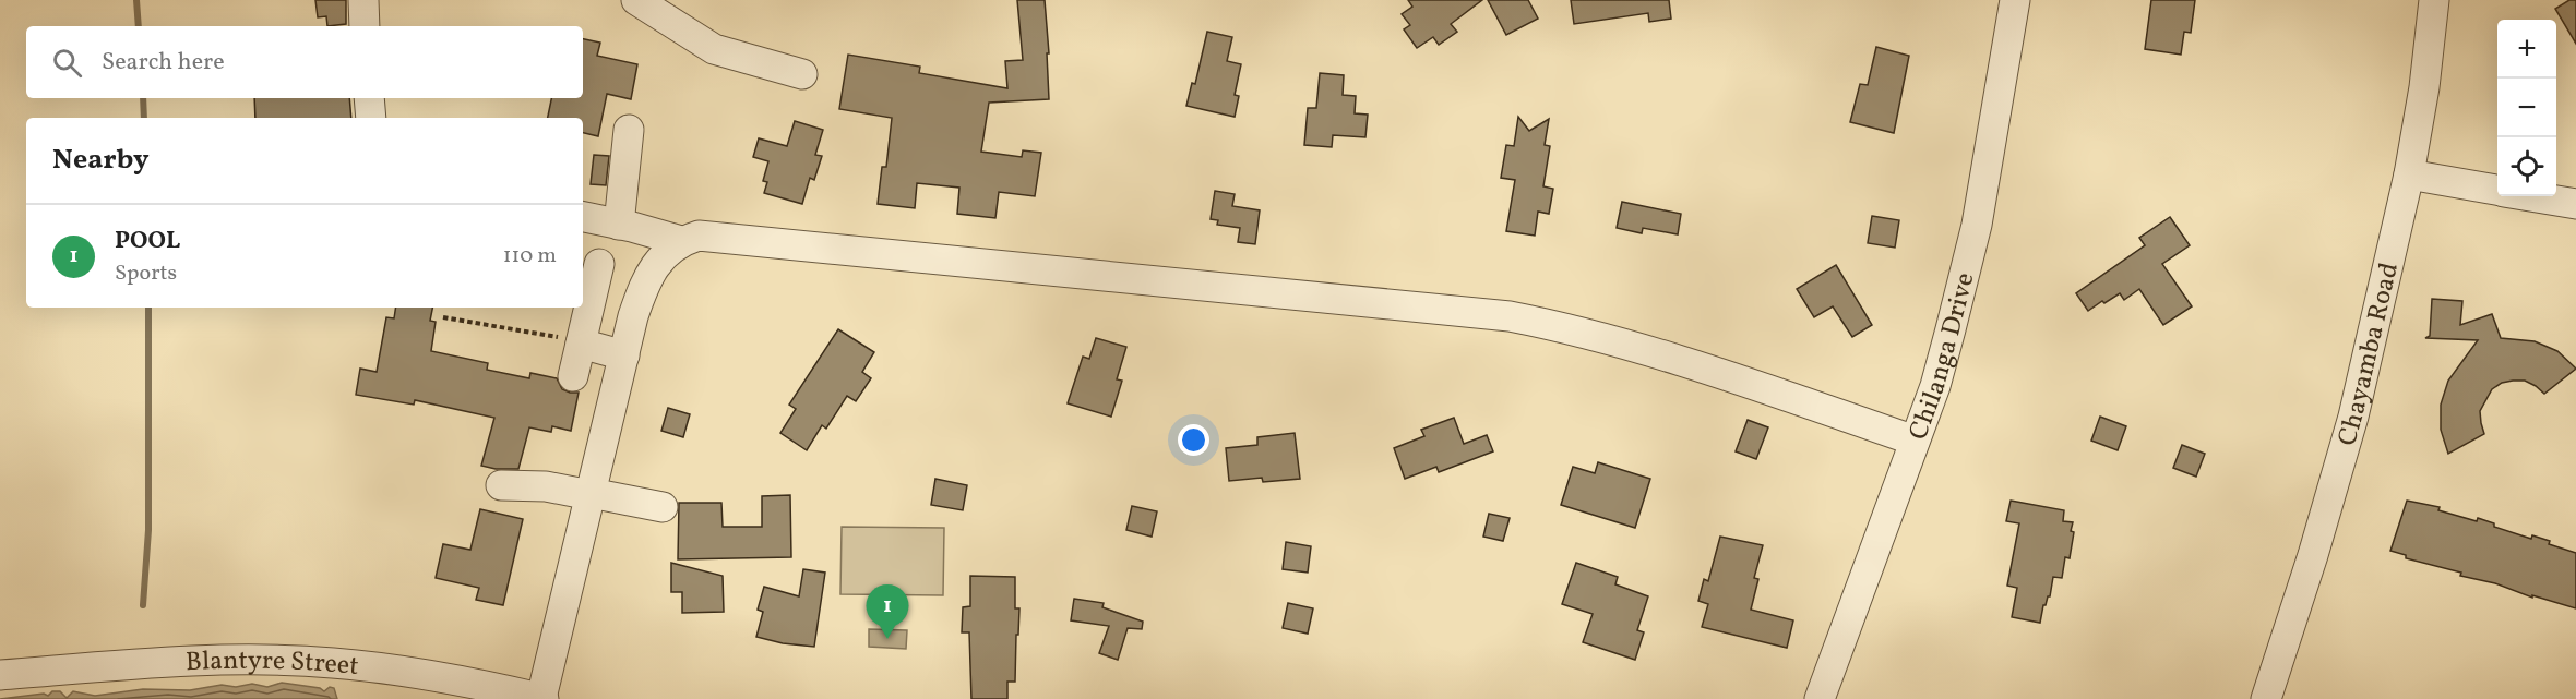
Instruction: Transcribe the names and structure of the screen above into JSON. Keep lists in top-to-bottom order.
{
  "streets": {
    "street": ["Chayamba Road", "Chilanga Drive", "Blantyre Street"]
  },
  "page": {
    "map_buttons": ["+", "−"],
    "search": "Search here",
    "heading": "Nearby",
    "list": [
      {
        "mark": "1",
        "name": "POOL",
        "note": "Sports",
        "value": "110 m"
      }
    ],
    "pins": "1"
  }
}
